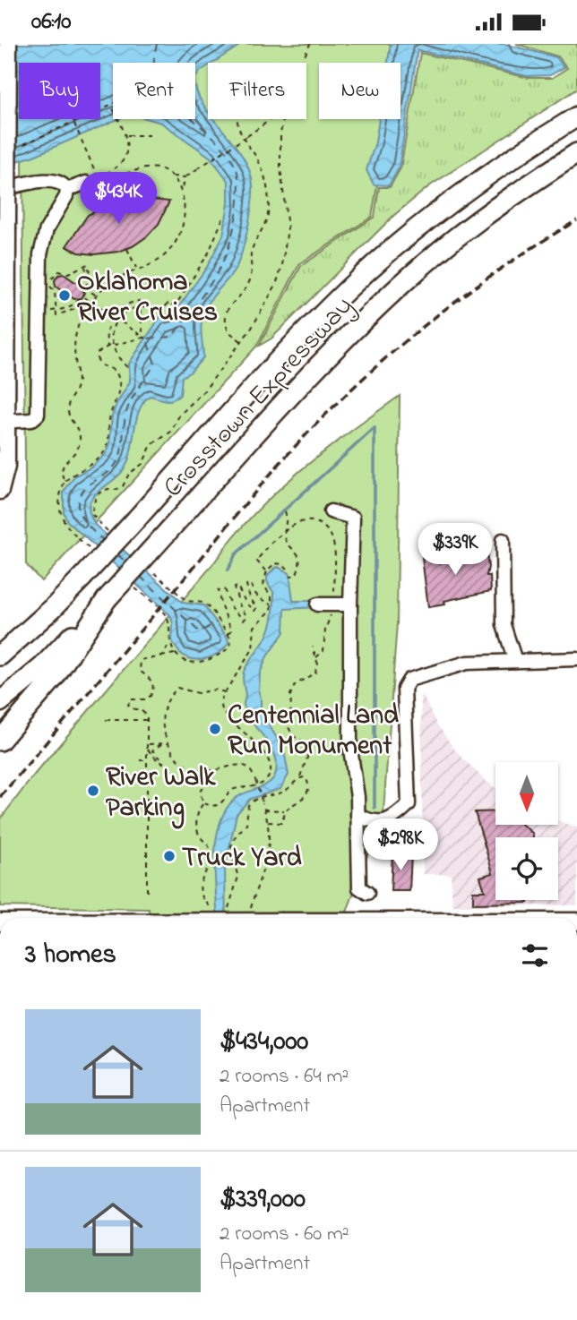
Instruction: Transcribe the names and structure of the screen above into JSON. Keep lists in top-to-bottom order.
{
  "streets": {
    "highway": ["Crosstown Expressway"]
  },
  "places": [
    "Oklahoma River Cruises",
    "Centennial Land Run Monument",
    "River Walk Parking",
    "Truck Yard"
  ],
  "north": "bottom",
  "page": {
    "status": "06:10",
    "chip": [
      "Buy",
      "Rent",
      "Filters",
      "New"
    ],
    "price": ["$434K", "$339K", "$298K"],
    "heading": "3 homes",
    "list": [
      {
        "name": "$434,000",
        "note": "2 rooms · 64 m² · Apartment"
      },
      {
        "name": "$339,000",
        "note": "2 rooms · 60 m² · Apartment"
      }
    ]
  }
}
